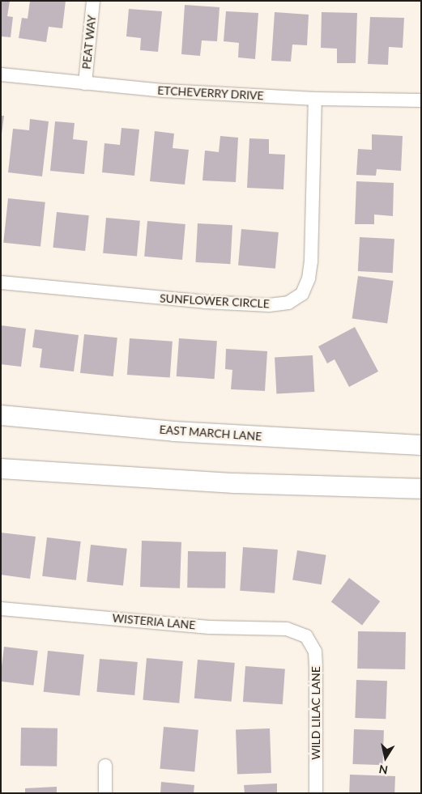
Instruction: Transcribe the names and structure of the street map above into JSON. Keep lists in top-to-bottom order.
{
  "streets": {
    "main road": ["EAST MARCH LANE"],
    "street": [
      "PEAT WAY",
      "ETCHEVERRY DRIVE",
      "SUNFLOWER CIRCLE",
      "WISTERIA LANE",
      "WILD LILAC LANE"
    ]
  },
  "crossings": [
    ["PEAT WAY", "ETCHEVERRY DRIVE"],
    ["ETCHEVERRY DRIVE", "SUNFLOWER CIRCLE"],
    ["WISTERIA LANE", "WILD LILAC LANE"]
  ],
  "north": "bottom"
}
